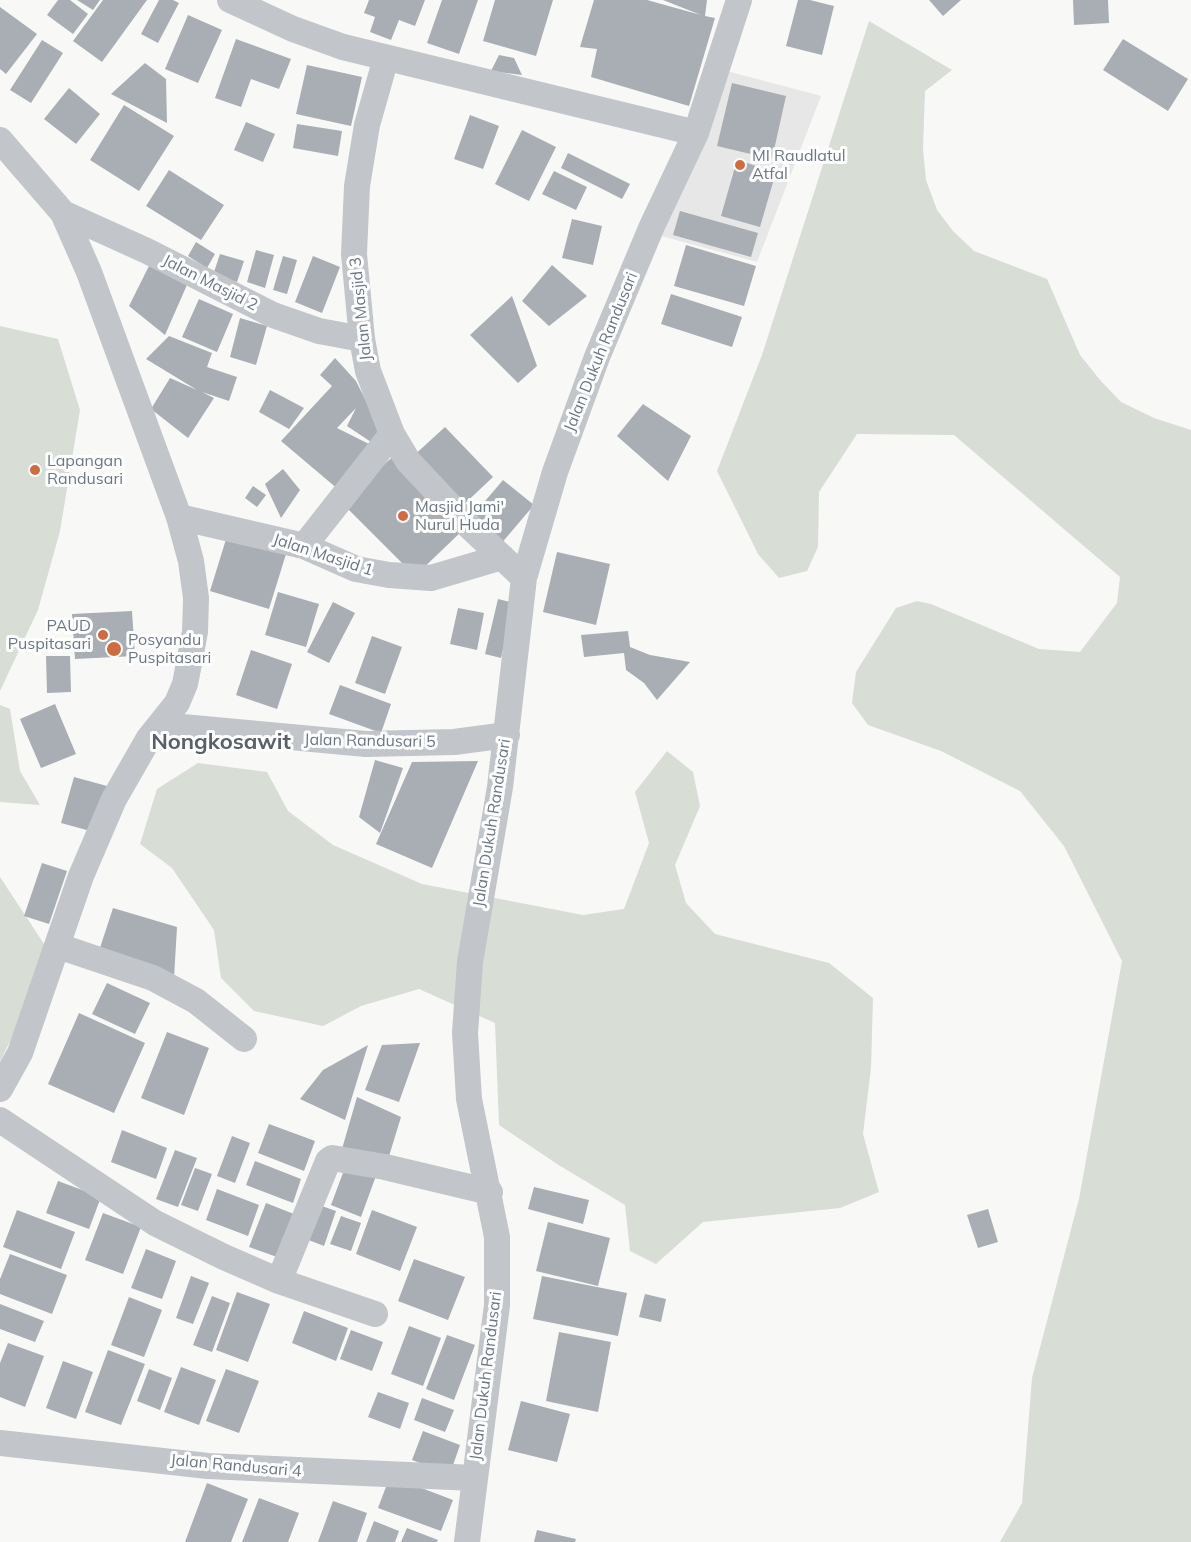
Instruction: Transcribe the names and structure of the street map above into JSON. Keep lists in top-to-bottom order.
{
  "streets": {
    "street": [
      "Jalan Masjid 2",
      "Jalan Masjid 3",
      "Jalan Dukuh Randusari",
      "Jalan Masjid 1",
      "Jalan Randusari 5",
      "Jalan Randusari 4"
    ]
  },
  "crossings": [
    ["Jalan Masjid 2", "Jalan Masjid 3"],
    ["Jalan Masjid 3", "Jalan Dukuh Randusari"],
    ["Jalan Masjid 3", "Jalan Masjid 1"],
    ["Jalan Dukuh Randusari", "Jalan Randusari 5"],
    ["Jalan Dukuh Randusari", "Jalan Randusari 4"]
  ],
  "districts": ["Nongkosawit"],
  "places": [
    "MI Raudlatul Atfal",
    "Lapangan Randusari",
    "Masjid Jami' Nurul Huda",
    "PAUD Puspitasari",
    "Posyandu Puspitasari"
  ]
}
